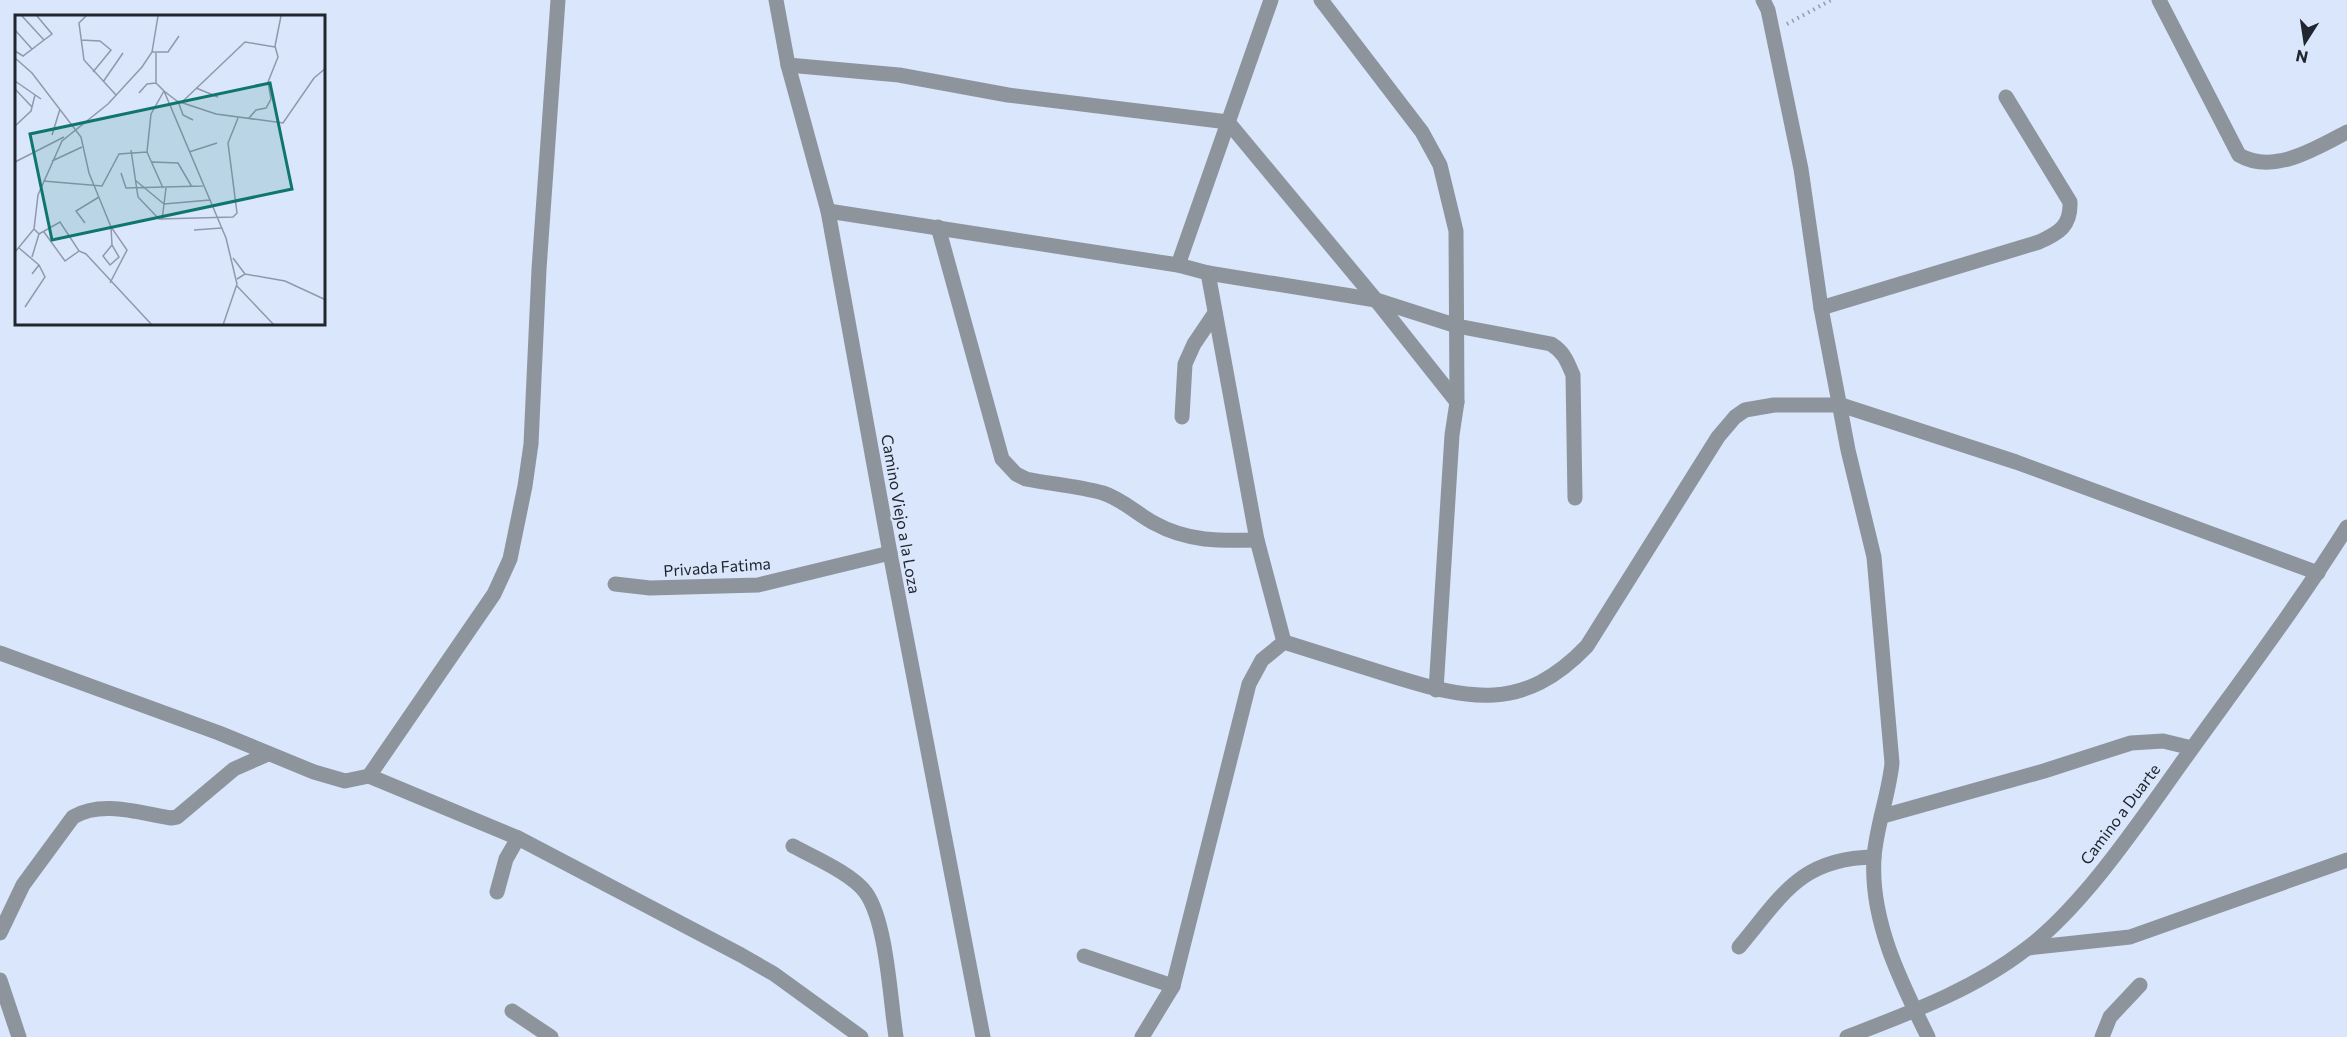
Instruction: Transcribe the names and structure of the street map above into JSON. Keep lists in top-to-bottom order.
{
  "streets": {
    "street": ["Camino Viejo a la Loza", "Privada Fatima", "Camino a Duarte"]
  },
  "crossings": [
    ["Camino Viejo a la Loza", "Privada Fatima"]
  ],
  "north": "bottom"
}
